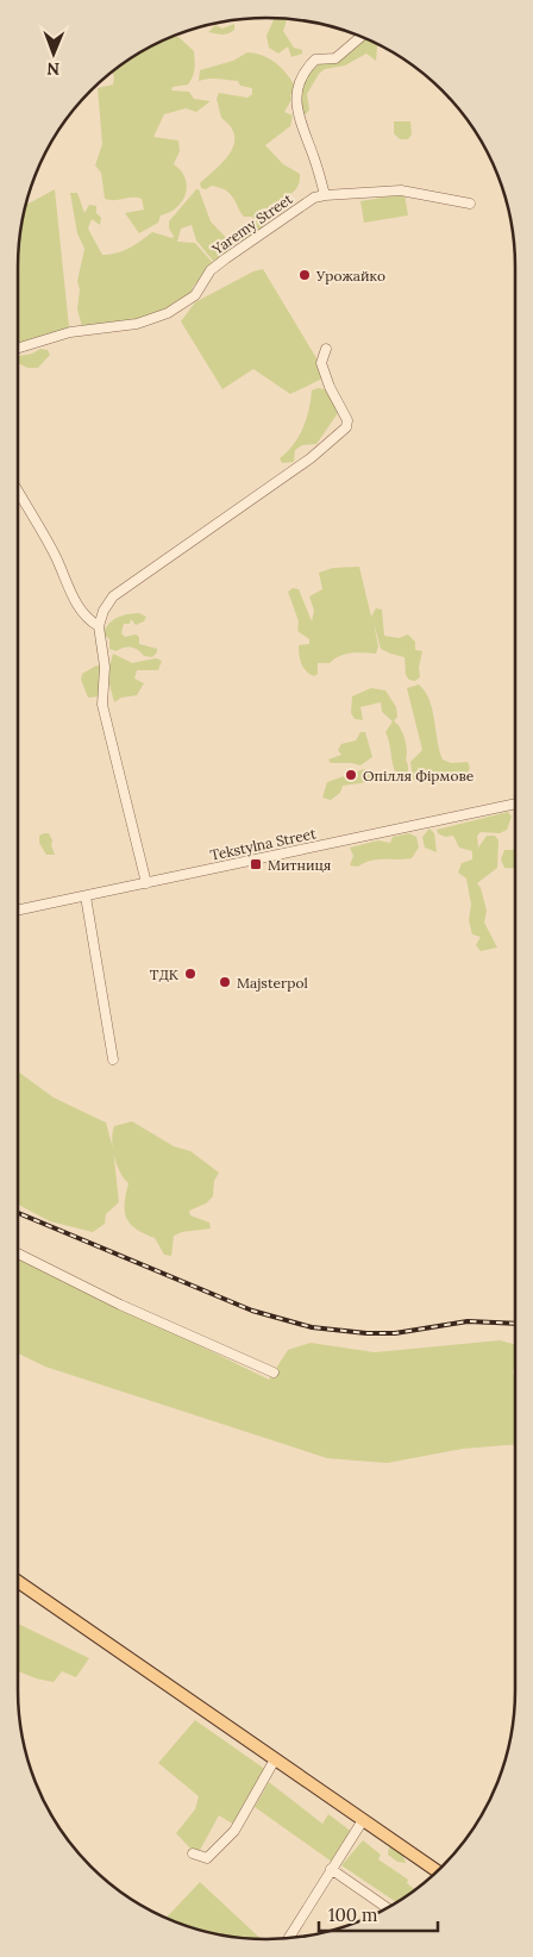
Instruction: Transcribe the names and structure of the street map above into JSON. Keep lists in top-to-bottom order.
{
  "streets": {
    "street": ["Yaremy Street", "Tekstylna Street"]
  },
  "places": {
    "other": [
      "Урожайко",
      "Опілля Фірмове",
      "ТДК",
      "Majsterpol"
    ],
    "transit": ["Митниця"]
  },
  "scale_bar": "100 m",
  "north": "bottom"
}
